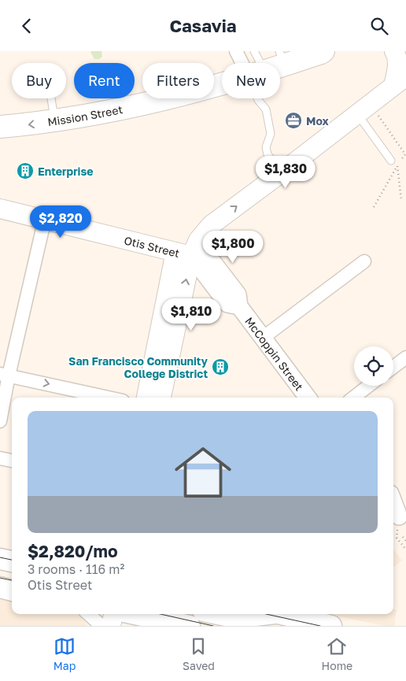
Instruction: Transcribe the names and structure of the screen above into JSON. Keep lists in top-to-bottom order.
{
  "streets": {
    "highway": ["Mission Street"],
    "main road": ["Otis Street"],
    "street": ["McCoppin Street"]
  },
  "crossings": [
    ["Otis Street", "McCoppin Street"]
  ],
  "places": {
    "office": ["Mox"],
    "building": ["Enterprise", "San Francisco Community College District"]
  },
  "page": {
    "header": "Casavia",
    "chip": [
      "Buy",
      "Rent",
      "Filters",
      "New"
    ],
    "price": [
      "$1,830",
      "$2,820",
      "$1,800",
      "$1,810"
    ],
    "list": [
      {
        "name": "$2,820/mo",
        "note": "3 rooms · 116 m² · Otis Street"
      }
    ],
    "tabs": ["Map", "Saved", "Home"]
  }
}
